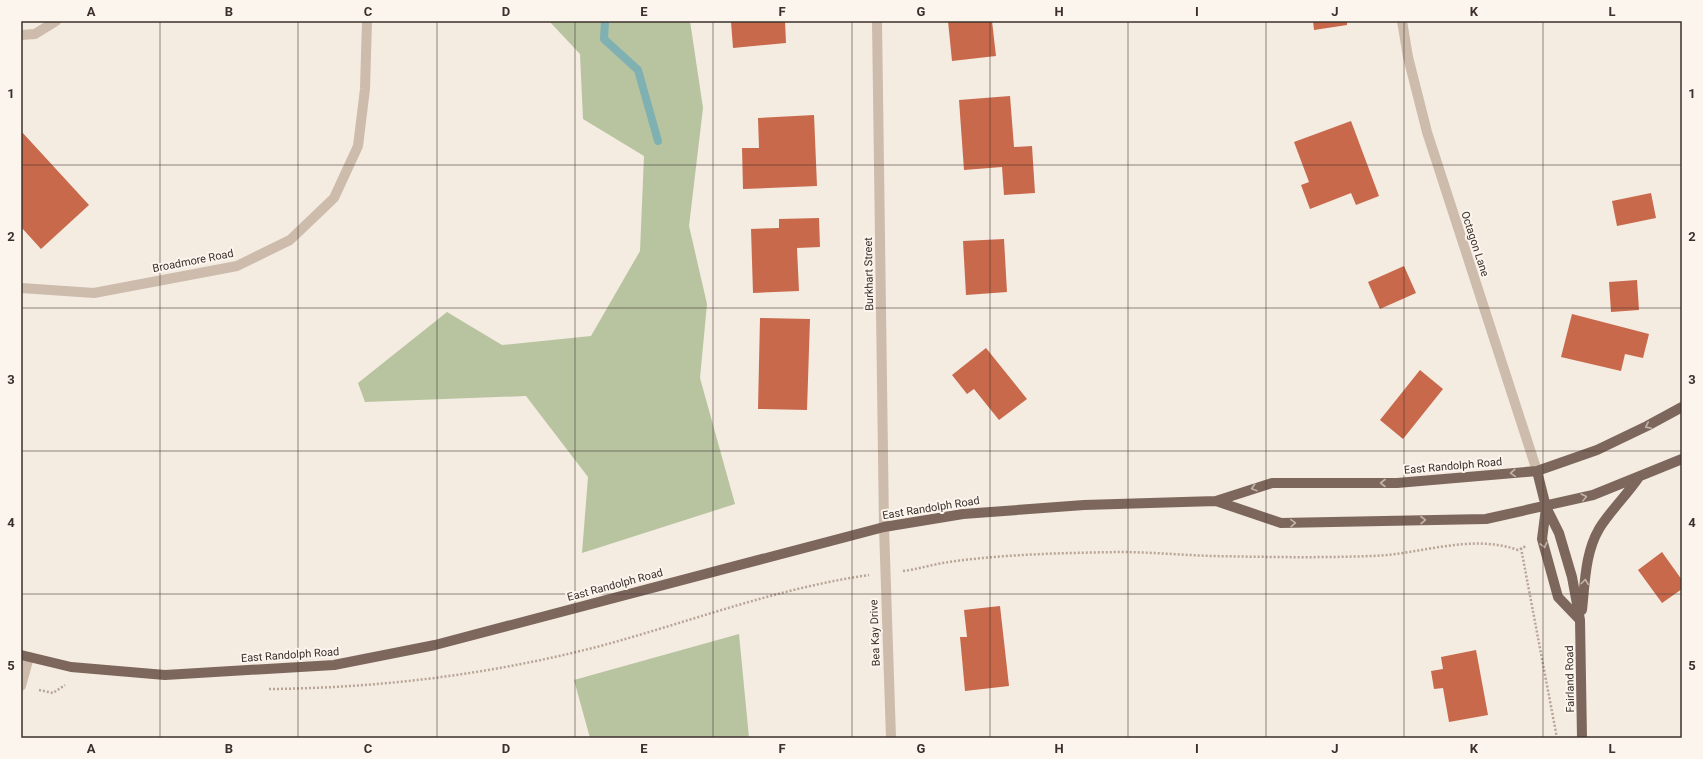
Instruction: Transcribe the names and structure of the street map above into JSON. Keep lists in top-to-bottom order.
{
  "streets": {
    "main road": ["East Randolph Road", "Fairland Road"],
    "street": [
      "Octagon Lane",
      "Broadmore Road",
      "Burkhart Street",
      "Bea Kay Drive"
    ]
  },
  "crossings": [
    ["Octagon Lane", "East Randolph Road"],
    ["Octagon Lane", "Fairland Road"],
    ["Burkhart Street", "East Randolph Road"],
    ["Burkhart Street", "Bea Kay Drive"],
    ["East Randolph Road", "Bea Kay Drive"],
    ["East Randolph Road", "Fairland Road"]
  ],
  "grid": {
    "columns": [
      "A",
      "B",
      "C",
      "D",
      "E",
      "F",
      "G",
      "H",
      "I",
      "J",
      "K",
      "L"
    ],
    "rows": [
      "1",
      "2",
      "3",
      "4",
      "5"
    ]
  }
}
